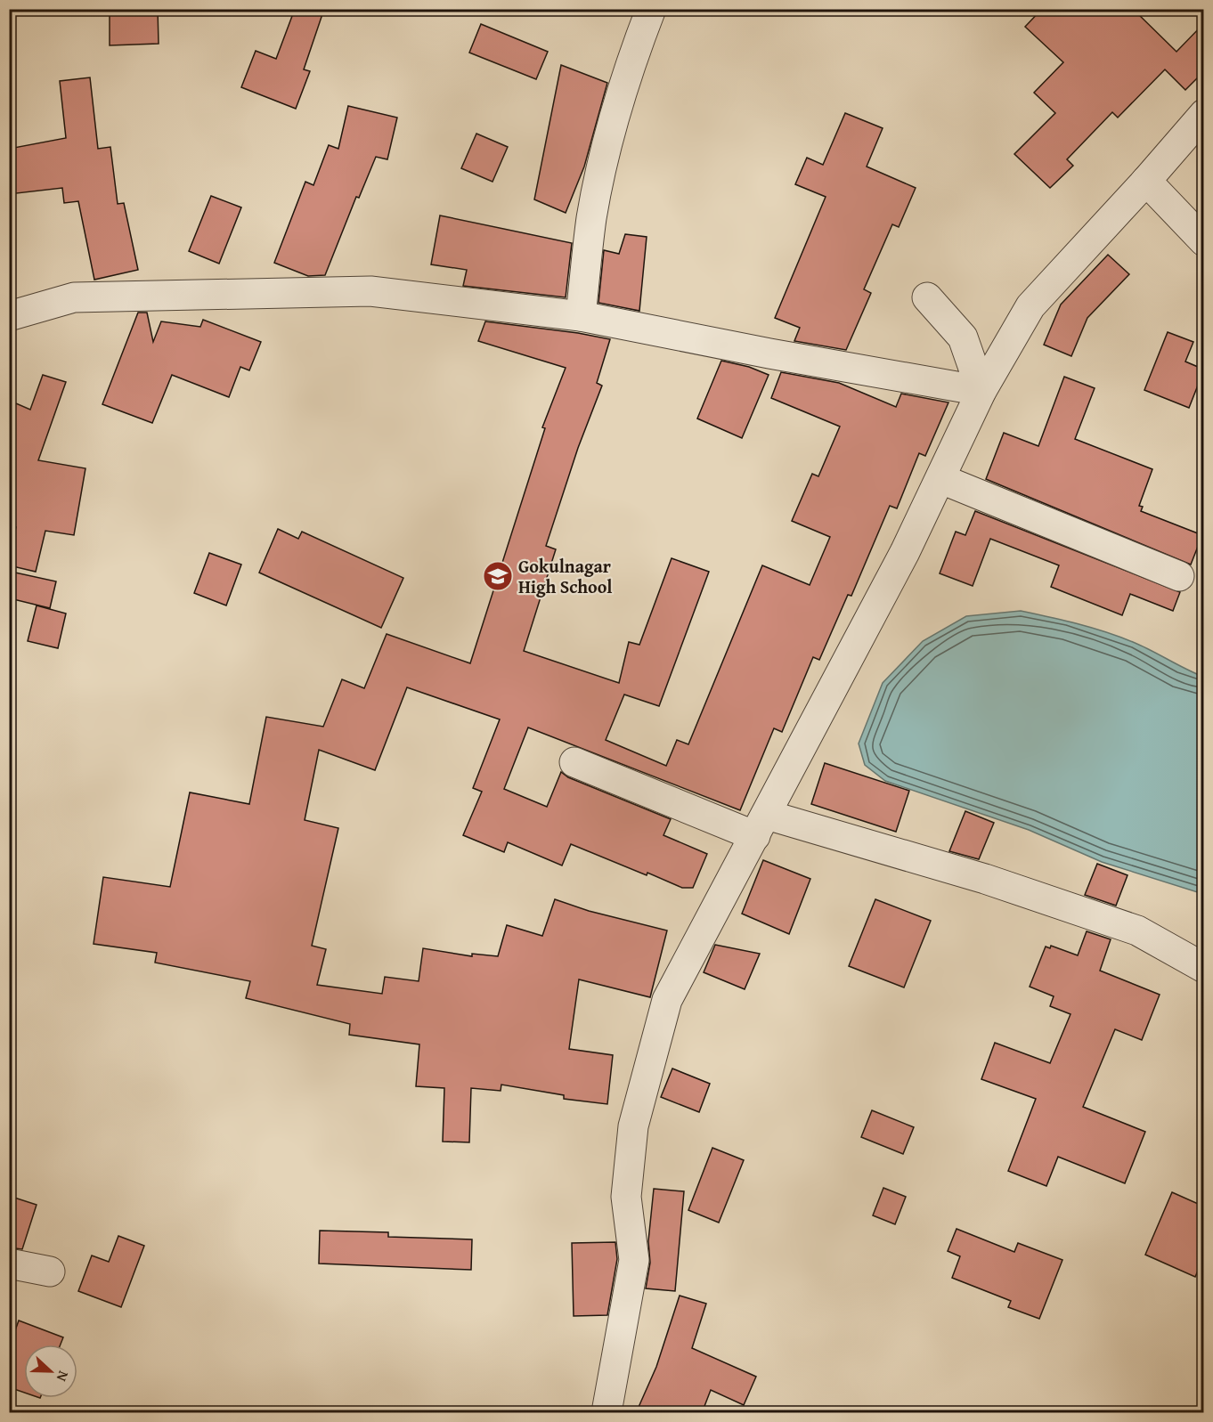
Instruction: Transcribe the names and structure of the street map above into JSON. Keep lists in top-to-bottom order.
{
  "places": {
    "school or university": ["Gokulnagar High School"]
  },
  "north": "right"
}
